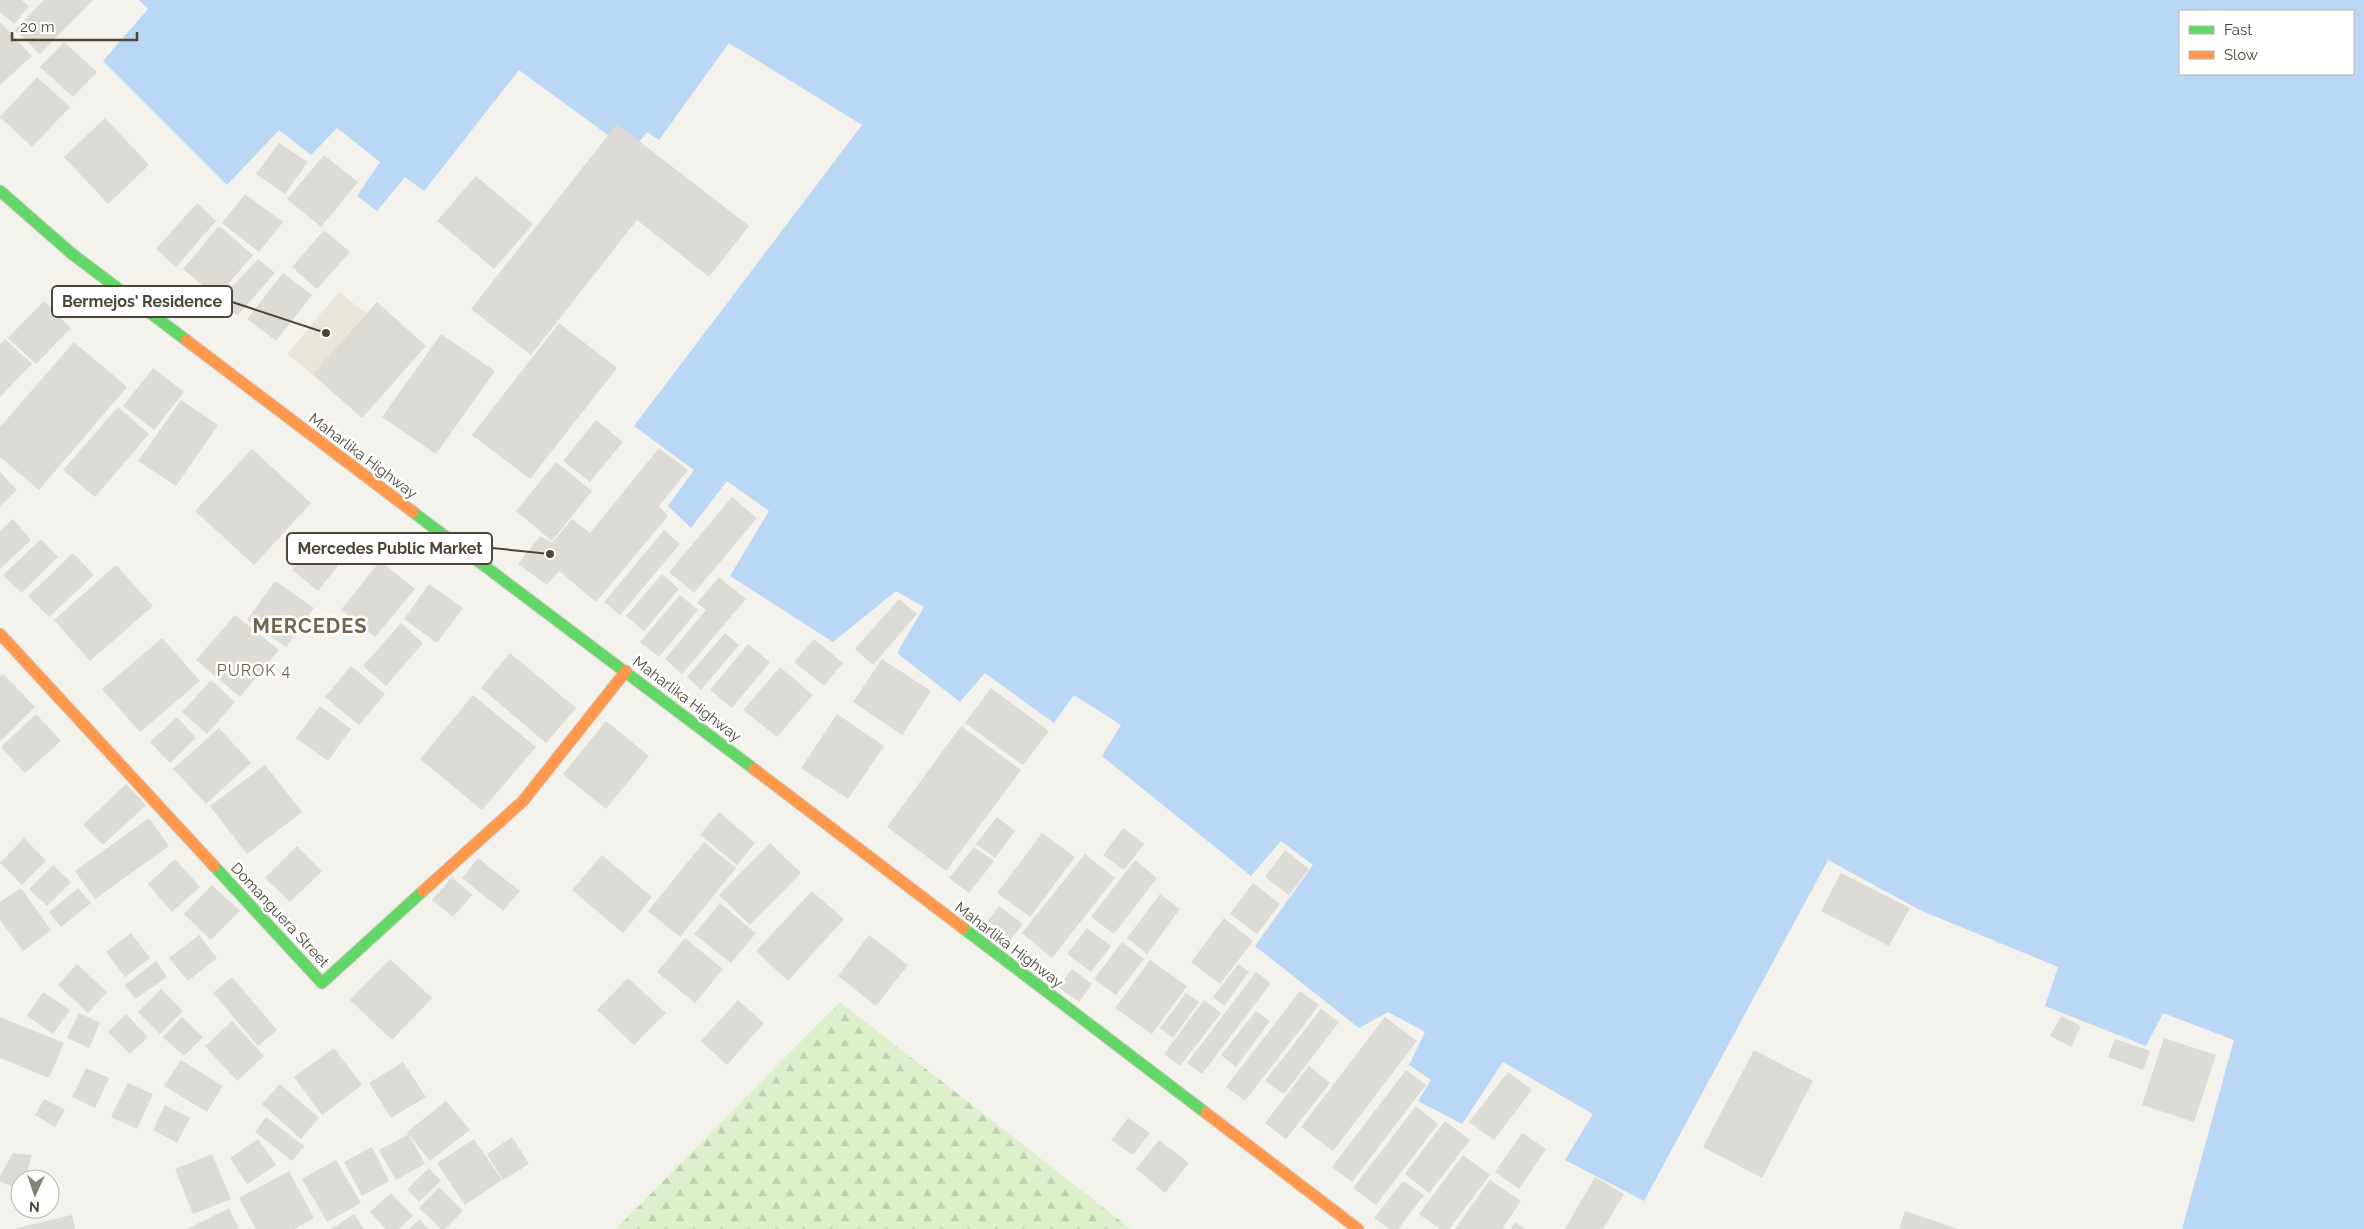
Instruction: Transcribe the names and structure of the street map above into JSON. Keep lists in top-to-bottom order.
{
  "streets": {
    "main road": ["Maharlika Highway", "Domanguera Street"]
  },
  "crossings": [
    ["Maharlika Highway", "Domanguera Street"]
  ],
  "districts": ["MERCEDES", "PUROK 4"],
  "places": ["Bermejos' Residence", "Mercedes Public Market"],
  "legend": ["Fast", "Slow"],
  "scale_bar": "20 m",
  "north": "bottom"
}
